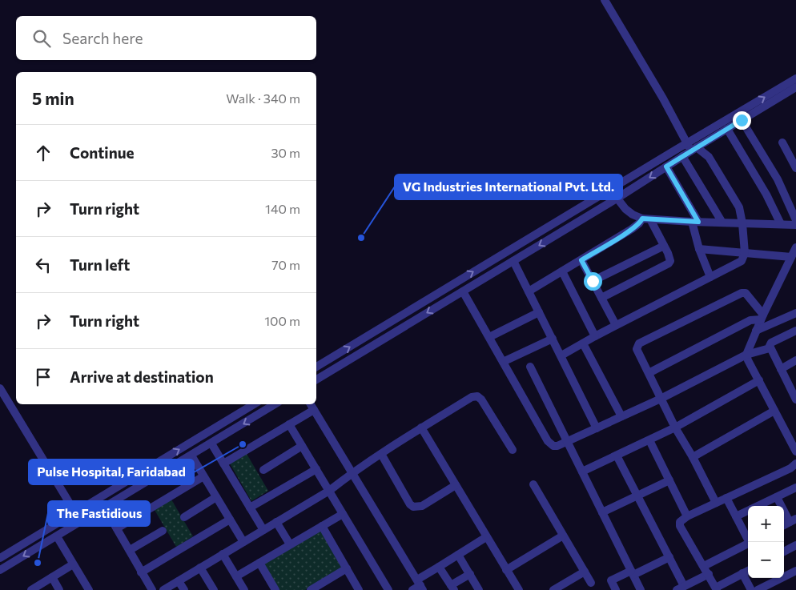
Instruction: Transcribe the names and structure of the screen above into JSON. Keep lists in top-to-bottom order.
{
  "places": ["VG Industries International Pvt. Ltd.", "Pulse Hospital, Faridabad", "The Fastidious"],
  "page": {
    "search": "Search here",
    "heading": ["5 min", "Walk · 340 m"],
    "list": [
      ["Continue", "30 m"],
      ["Turn right", "140 m"],
      ["Turn left", "70 m"],
      ["Turn right", "100 m"],
      "Arrive at destination"
    ],
    "map_buttons": ["+", "−"]
  }
}
